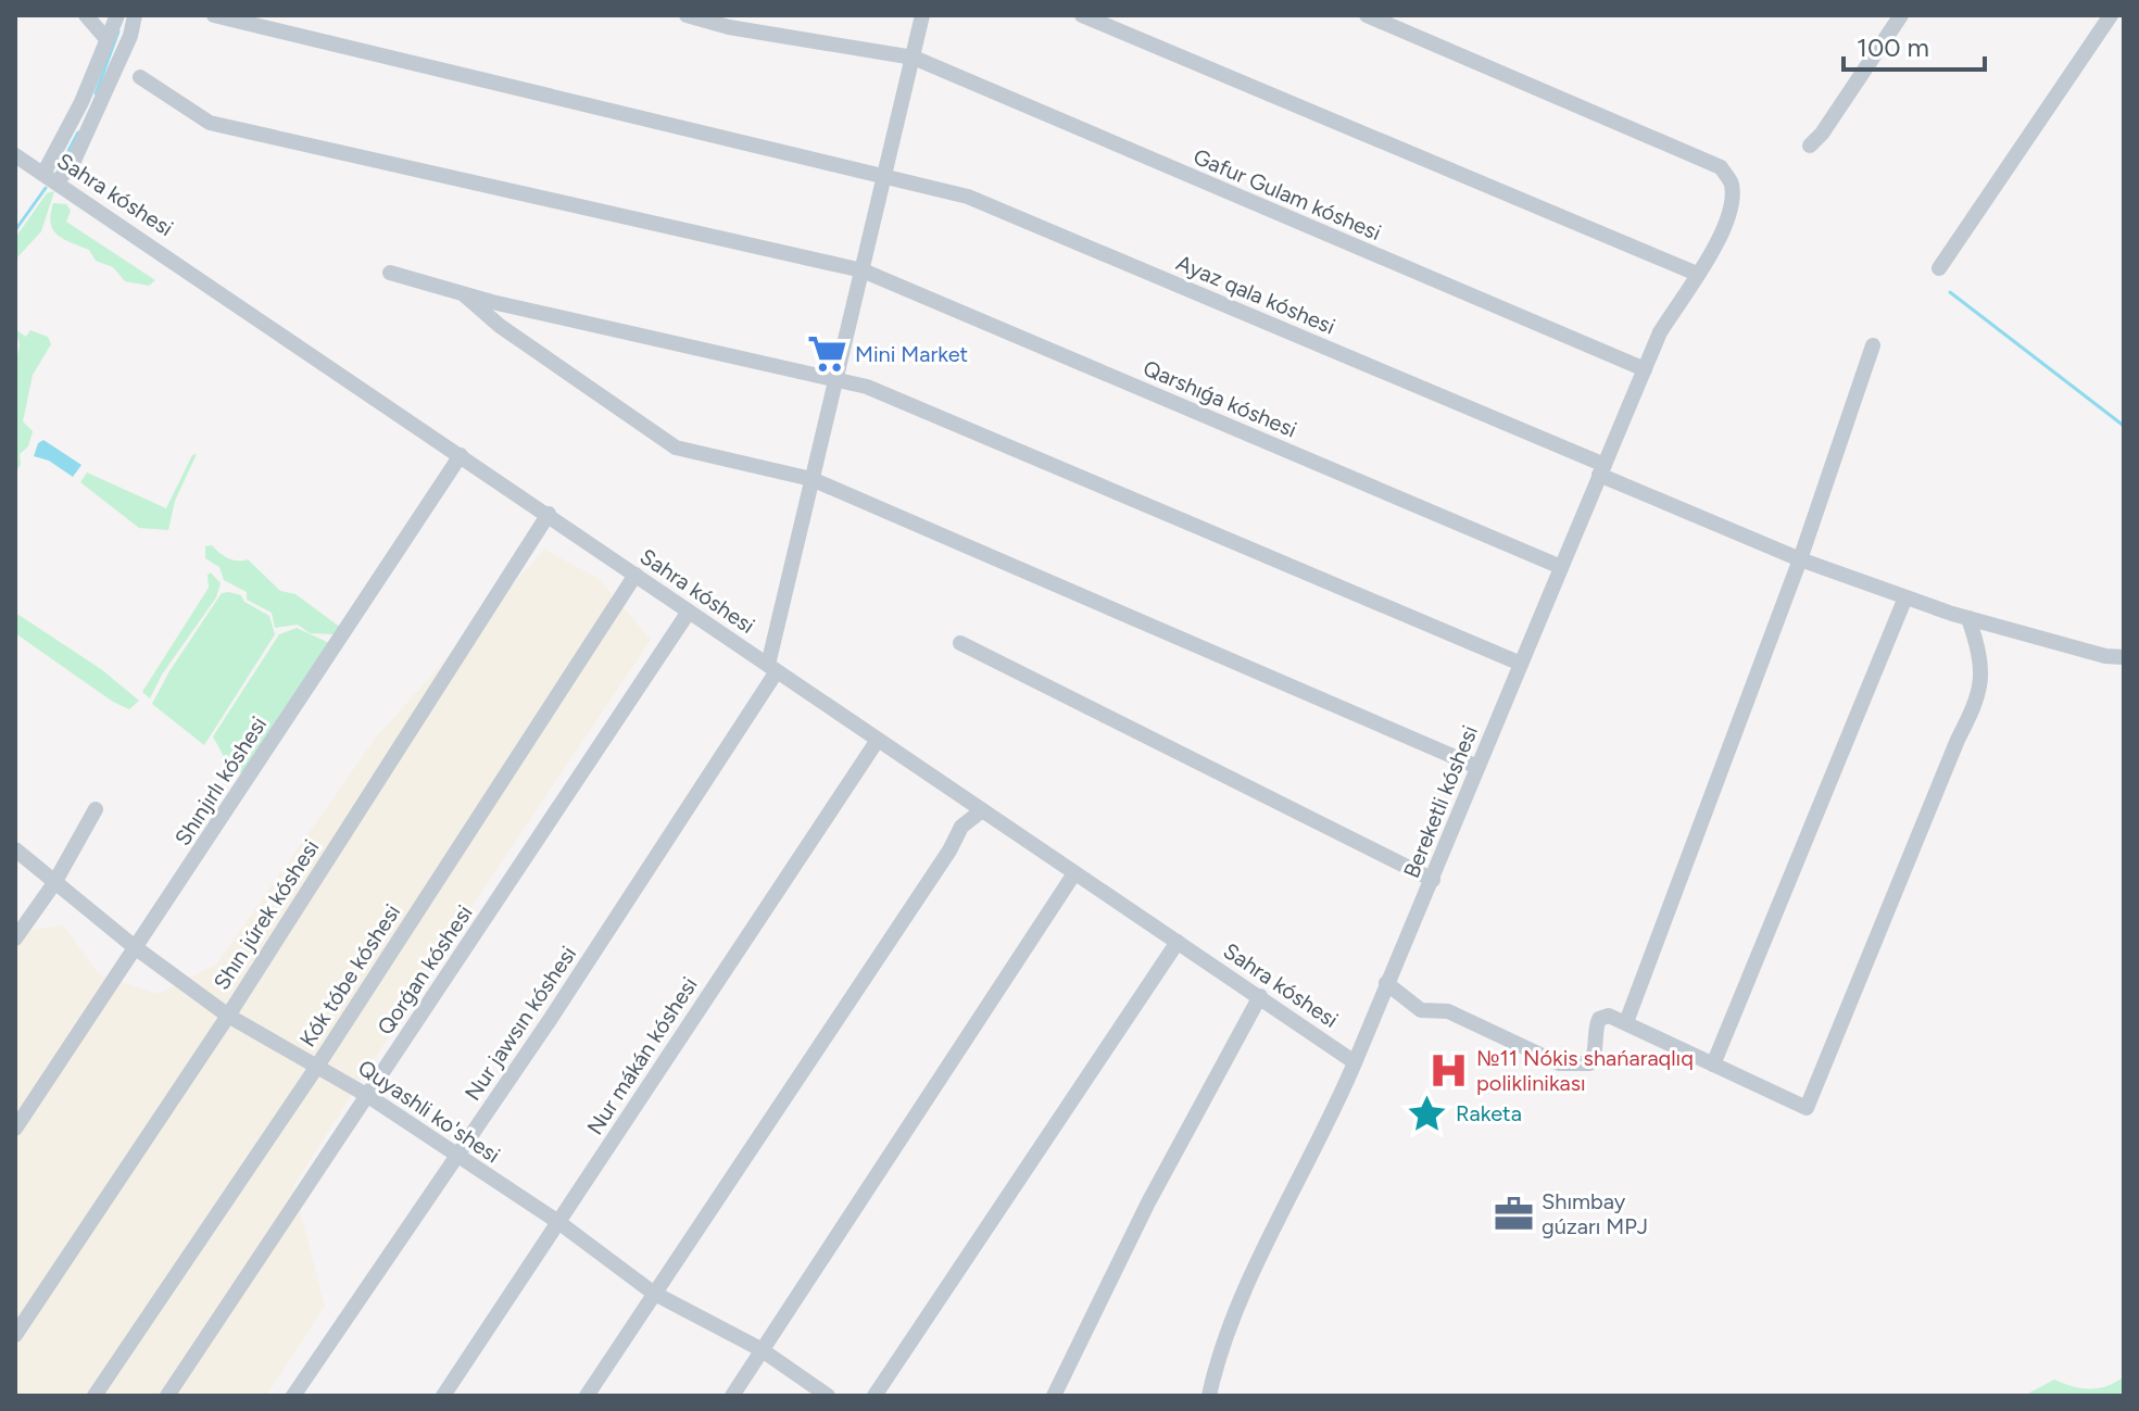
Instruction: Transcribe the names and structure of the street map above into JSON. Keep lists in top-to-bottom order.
{
  "streets": {
    "street": [
      "Sahra kóshesi",
      "Gafur Gulam kóshesi",
      "Ayaz qala kóshesi",
      "Qarshıǵa kóshesi",
      "Shınjırlı kóshesi",
      "Bereketli kóshesi",
      "Shın júrek kóshesi",
      "Qorǵan kóshesi",
      "Kók tóbe kóshesi",
      "Nur jawsın kóshesi",
      "Nur mákán kóshesi",
      "Quyashli ko'shesi"
    ]
  },
  "crossings": [
    ["Sahra kóshesi", "Shınjırlı kóshesi"],
    ["Sahra kóshesi", "Bereketli kóshesi"],
    ["Sahra kóshesi", "Shın júrek kóshesi"],
    ["Sahra kóshesi", "Qorǵan kóshesi"],
    ["Sahra kóshesi", "Kók tóbe kóshesi"],
    ["Sahra kóshesi", "Nur jawsın kóshesi"],
    ["Sahra kóshesi", "Nur mákán kóshesi"],
    ["Gafur Gulam kóshesi", "Bereketli kóshesi"],
    ["Ayaz qala kóshesi", "Bereketli kóshesi"],
    ["Qarshıǵa kóshesi", "Bereketli kóshesi"],
    ["Shınjırlı kóshesi", "Quyashli ko'shesi"],
    ["Shın júrek kóshesi", "Quyashli ko'shesi"],
    ["Qorǵan kóshesi", "Quyashli ko'shesi"],
    ["Kók tóbe kóshesi", "Quyashli ko'shesi"],
    ["Nur jawsın kóshesi", "Quyashli ko'shesi"],
    ["Nur mákán kóshesi", "Quyashli ko'shesi"]
  ],
  "places": {
    "supermarket": ["Mini Market"],
    "hospital": ["№11 Nókis shańaraqlıq poliklinikası"],
    "place": ["Raketa"],
    "office": ["Shımbay gúzarı MPJ"]
  },
  "scale_bar": "100 m"
}
